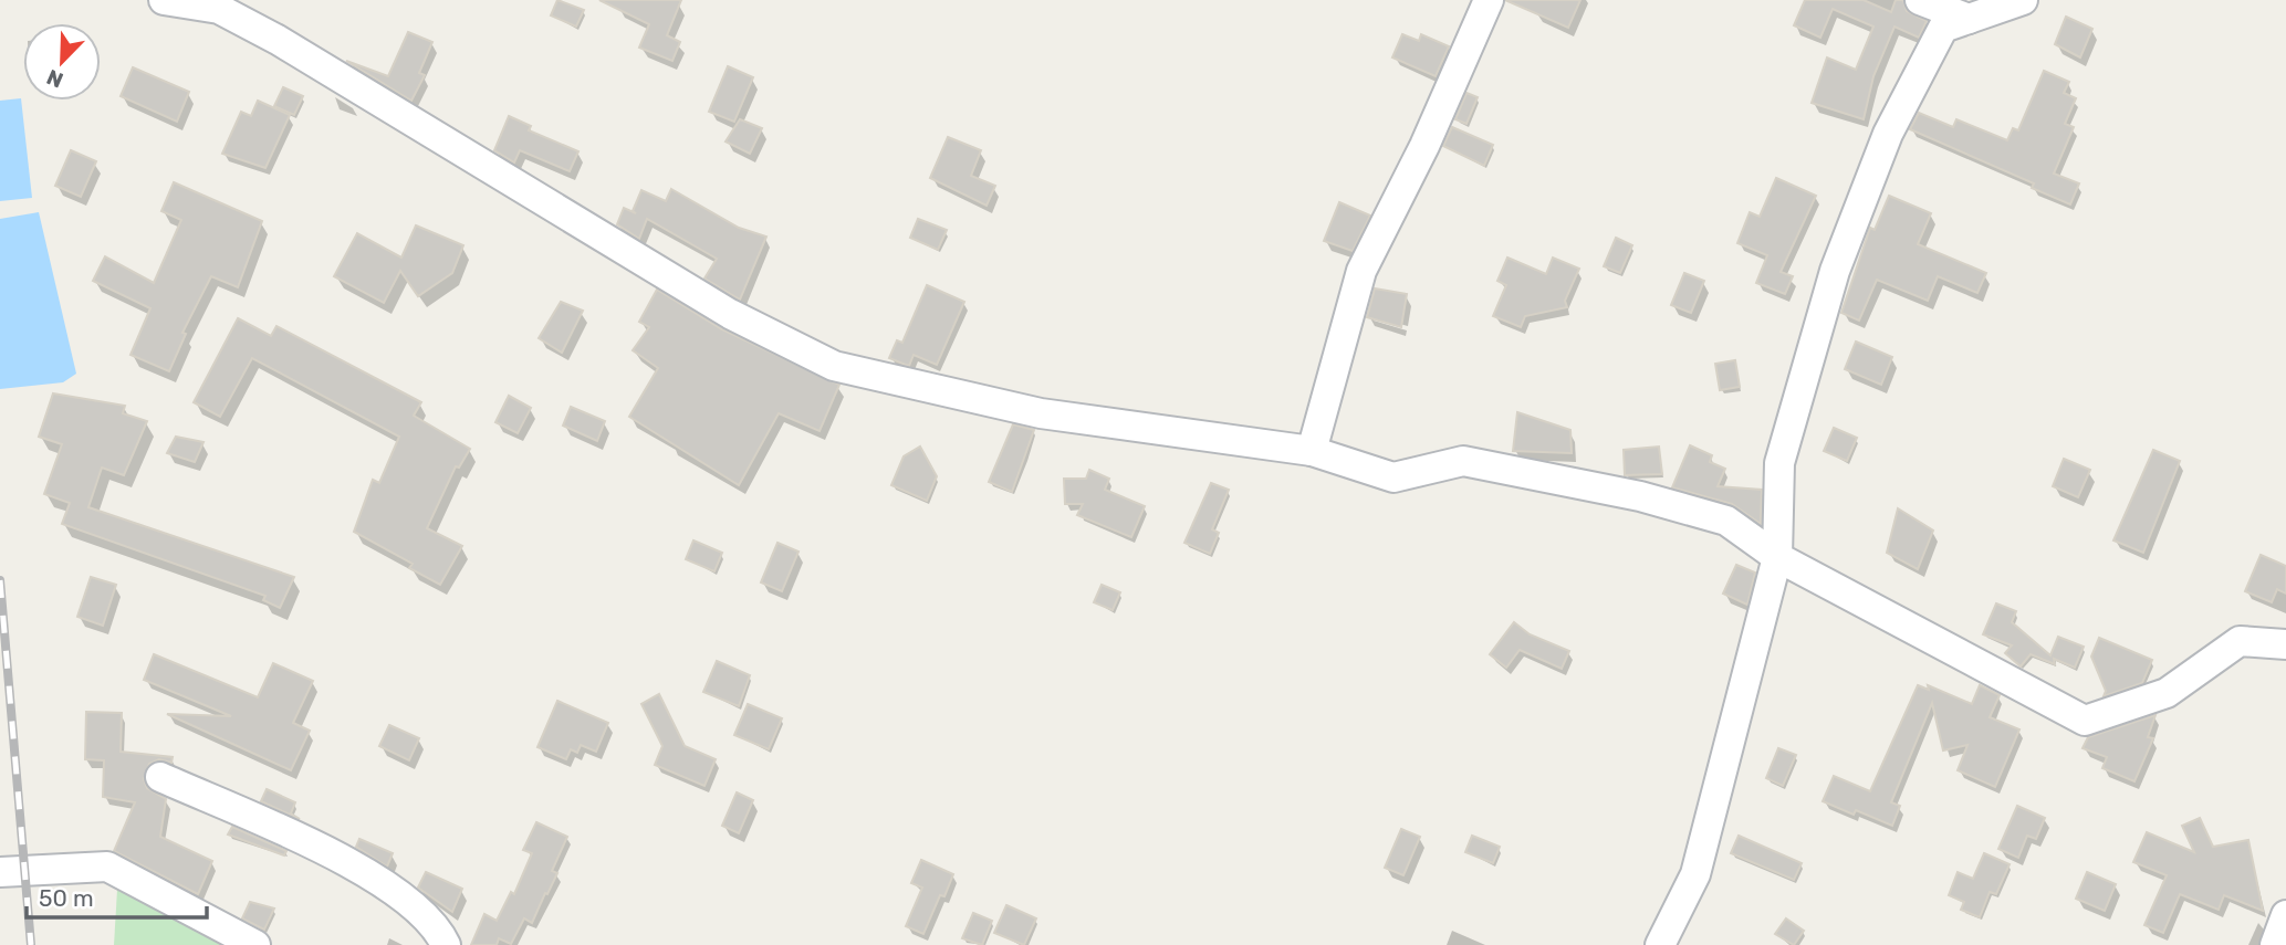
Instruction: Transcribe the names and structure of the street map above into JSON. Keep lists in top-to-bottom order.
{
  "scale_bar": "50 m",
  "north": "bottom left"
}
